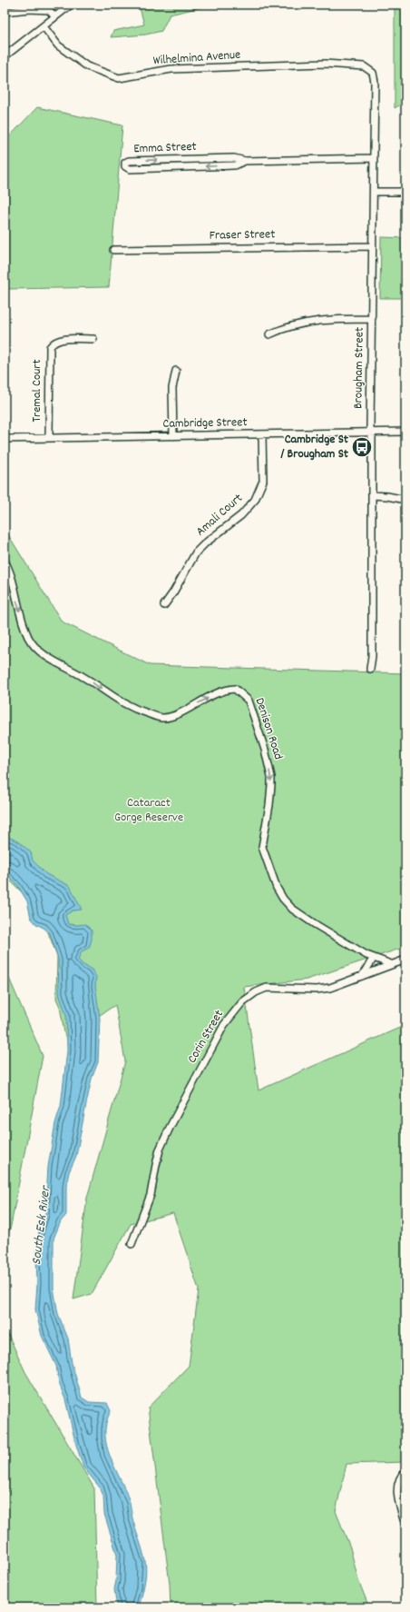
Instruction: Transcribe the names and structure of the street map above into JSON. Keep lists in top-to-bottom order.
{
  "streets": {
    "street": [
      "Wilhelmina Avenue",
      "Emma Street",
      "Fraser Street",
      "Brougham Street",
      "Tremal Court",
      "Cambridge Street",
      "Amali Court",
      "Denison Road",
      "Corin Street"
    ]
  },
  "crossings": [
    ["Wilhelmina Avenue", "Brougham Street"],
    ["Emma Street", "Brougham Street"],
    ["Fraser Street", "Brougham Street"],
    ["Brougham Street", "Cambridge Street"],
    ["Tremal Court", "Cambridge Street"],
    ["Cambridge Street", "Amali Court"],
    ["Denison Road", "Corin Street"]
  ],
  "one_way": ["Denison Road"],
  "water": ["South Esk River"],
  "parks": ["Cataract Gorge Reserve"],
  "places": {
    "bus stop": ["Cambridge St / Brougham St"]
  }
}
